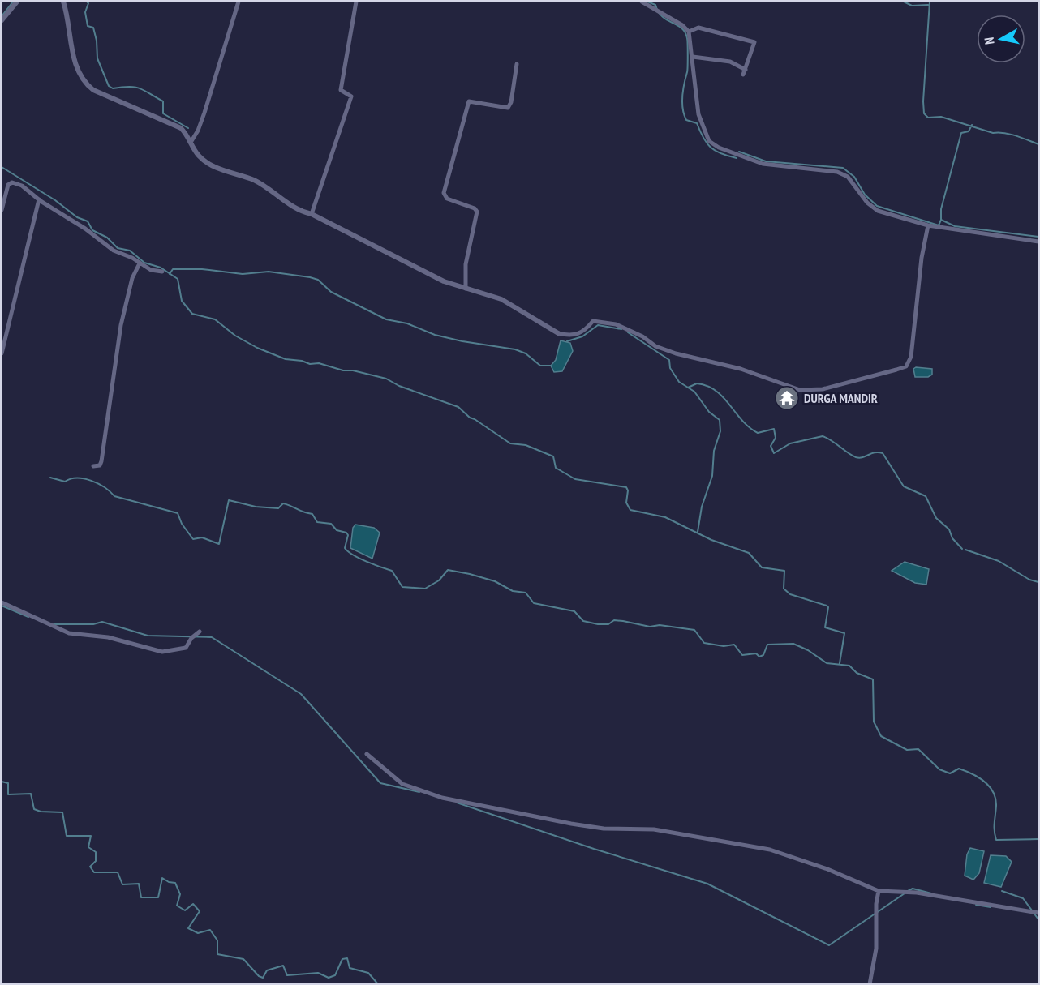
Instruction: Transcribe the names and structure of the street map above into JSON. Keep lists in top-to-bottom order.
{
  "places": {
    "temple": ["DURGA MANDIR"]
  },
  "north": "left"
}
